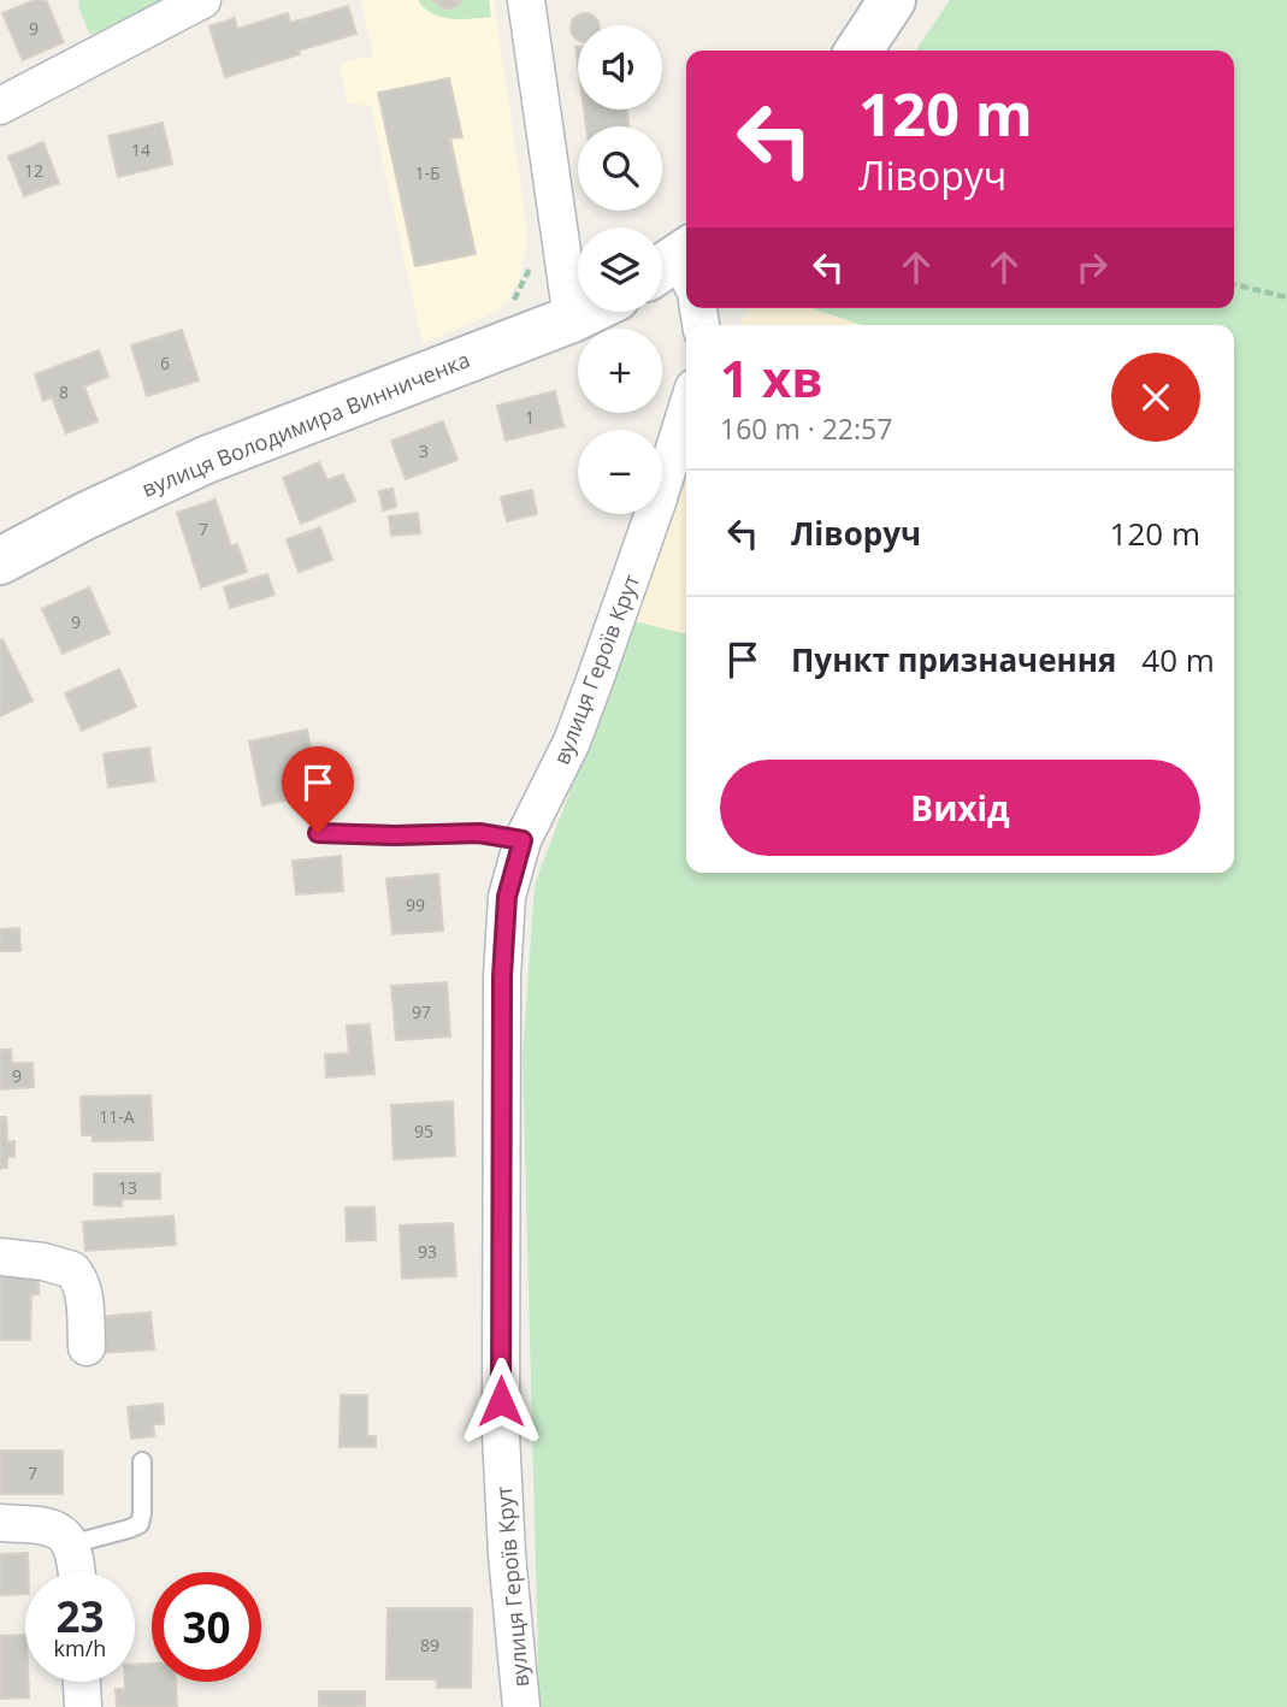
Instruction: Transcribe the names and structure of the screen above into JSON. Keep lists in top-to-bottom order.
{
  "streets": {
    "main road": ["вулиця Володимира Винниченка"],
    "street": ["вулиця Героїв Крут"]
  },
  "house_numbers": [
    "9",
    "14",
    "12",
    "1-Б",
    "6",
    "8",
    "1",
    "3",
    "7",
    "9",
    "99",
    "97",
    "9",
    "11-А",
    "95",
    "13",
    "93",
    "7",
    "89"
  ],
  "page": {
    "map_buttons": ["+", "−"],
    "turn": ["120 m", "Ліворуч"],
    "heading": ["1 хв", "160 m · 22:57"],
    "list": [
      {
        "name": "Ліворуч",
        "value": "120 m"
      },
      {
        "name": "Пункт призначення",
        "value": "40 m"
      }
    ],
    "buttons": "Вихід",
    "speed": "23 km/h",
    "limit": "30"
  }
}
